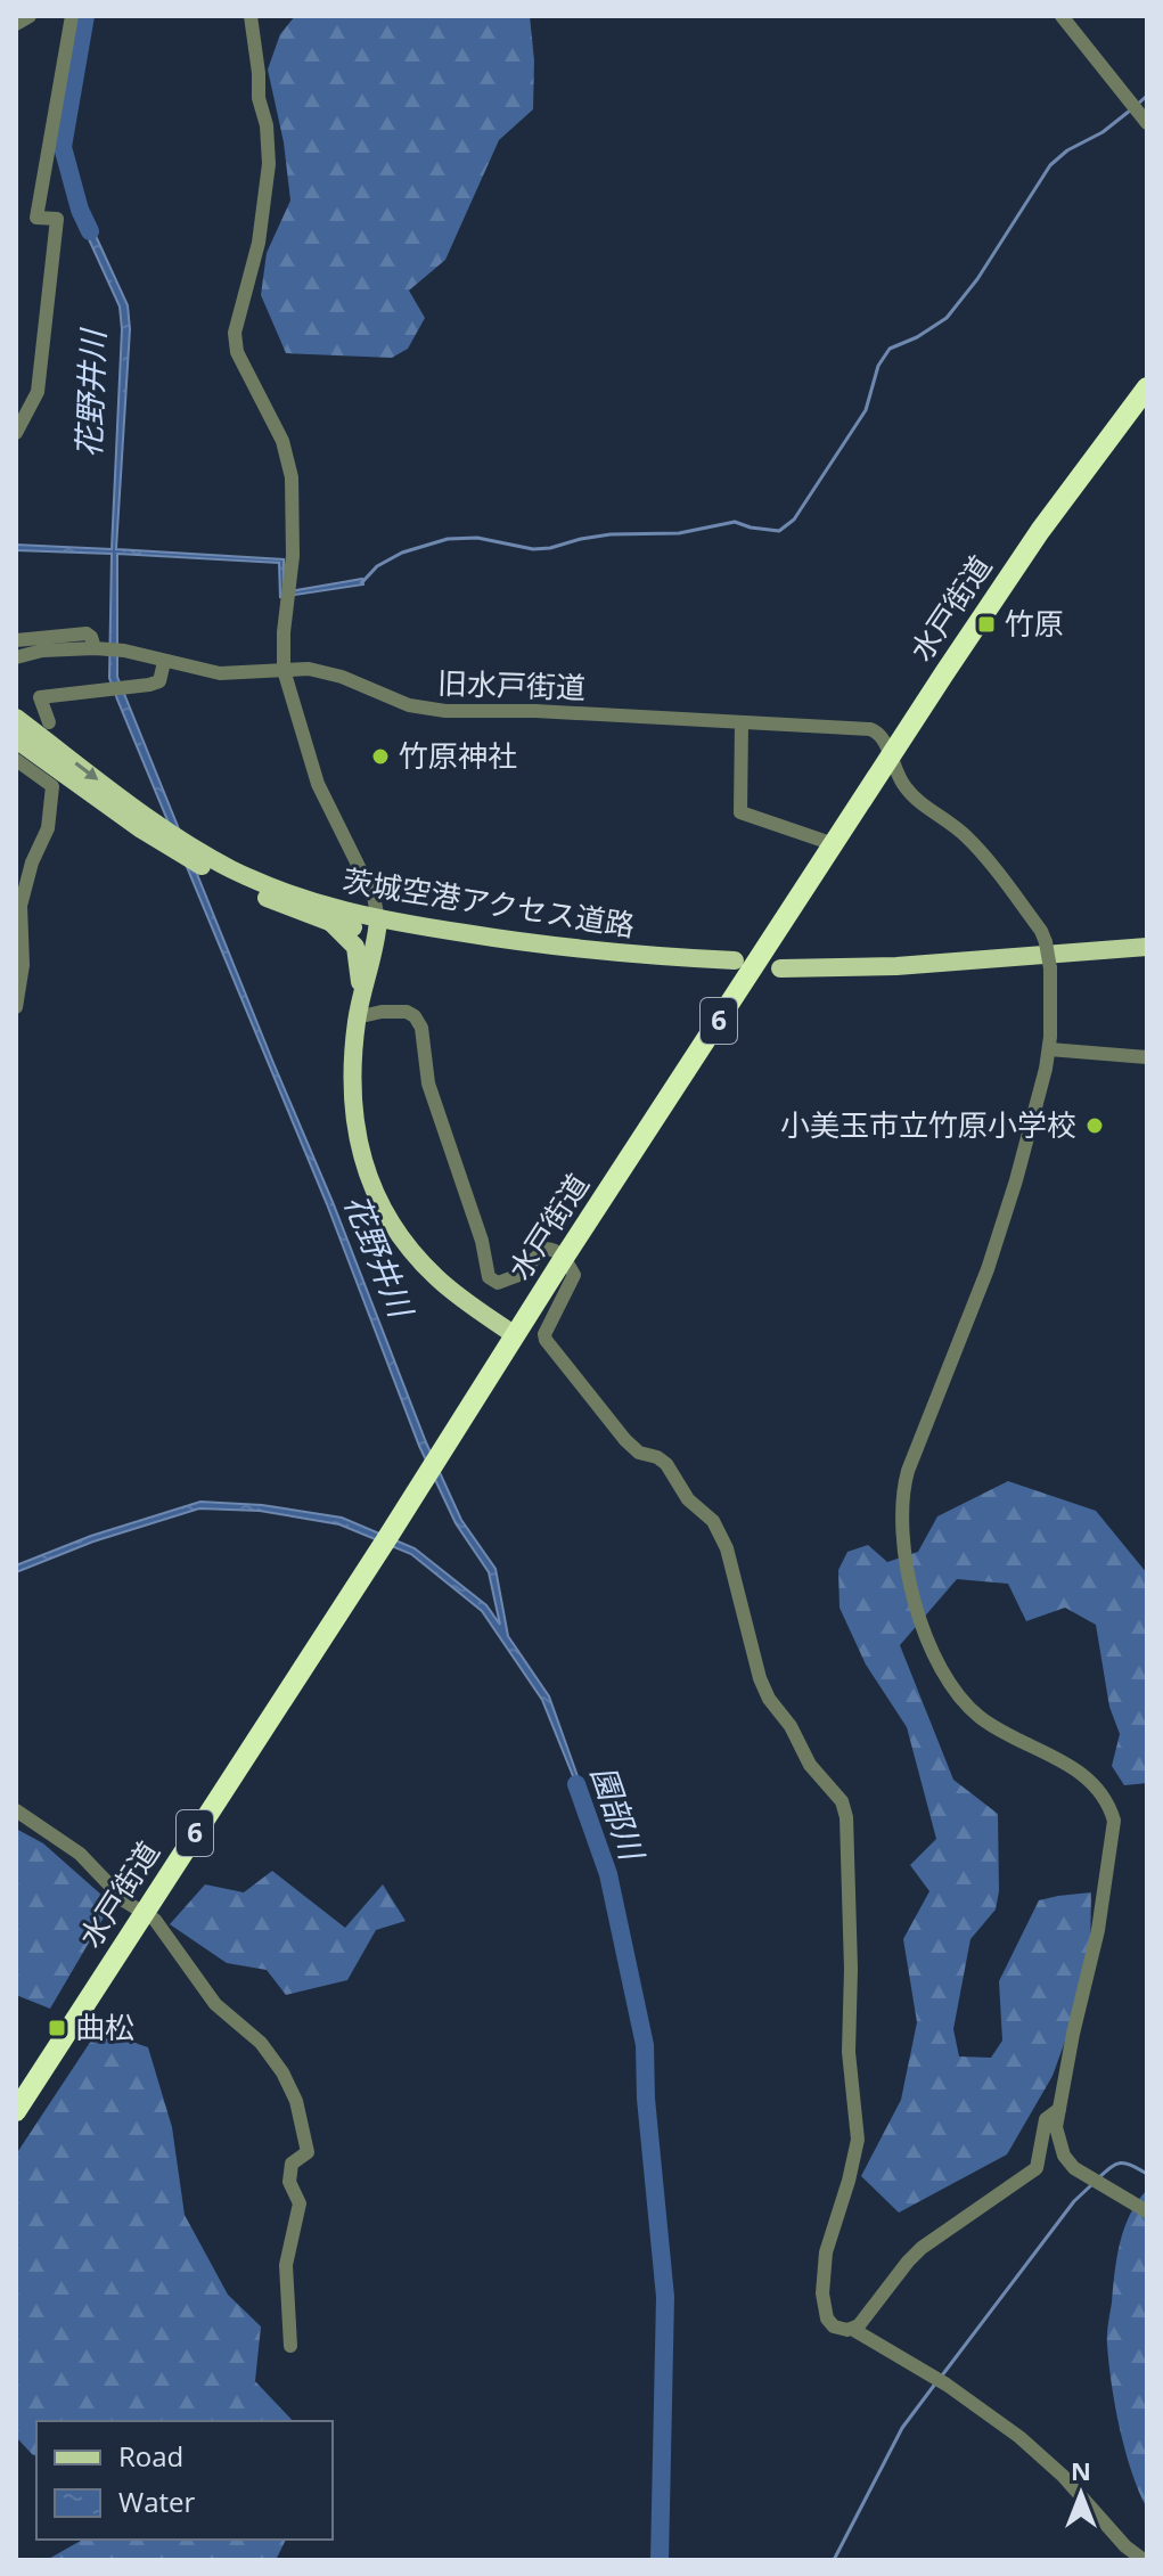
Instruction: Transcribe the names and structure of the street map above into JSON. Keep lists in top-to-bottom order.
{
  "streets": {
    "highway": ["水戸街道", "6"],
    "main road": ["茨城空港アクセス道路"],
    "street": ["旧水戸街道"]
  },
  "crossings": [
    ["水戸街道", "旧水戸街道"]
  ],
  "water": ["花野井川", "園部川"],
  "places": {
    "transit": ["竹原", "曲松"],
    "other": ["竹原神社", "小美玉市立竹原小学校"]
  },
  "legend": ["Road", "Water"],
  "north": "top"
}
